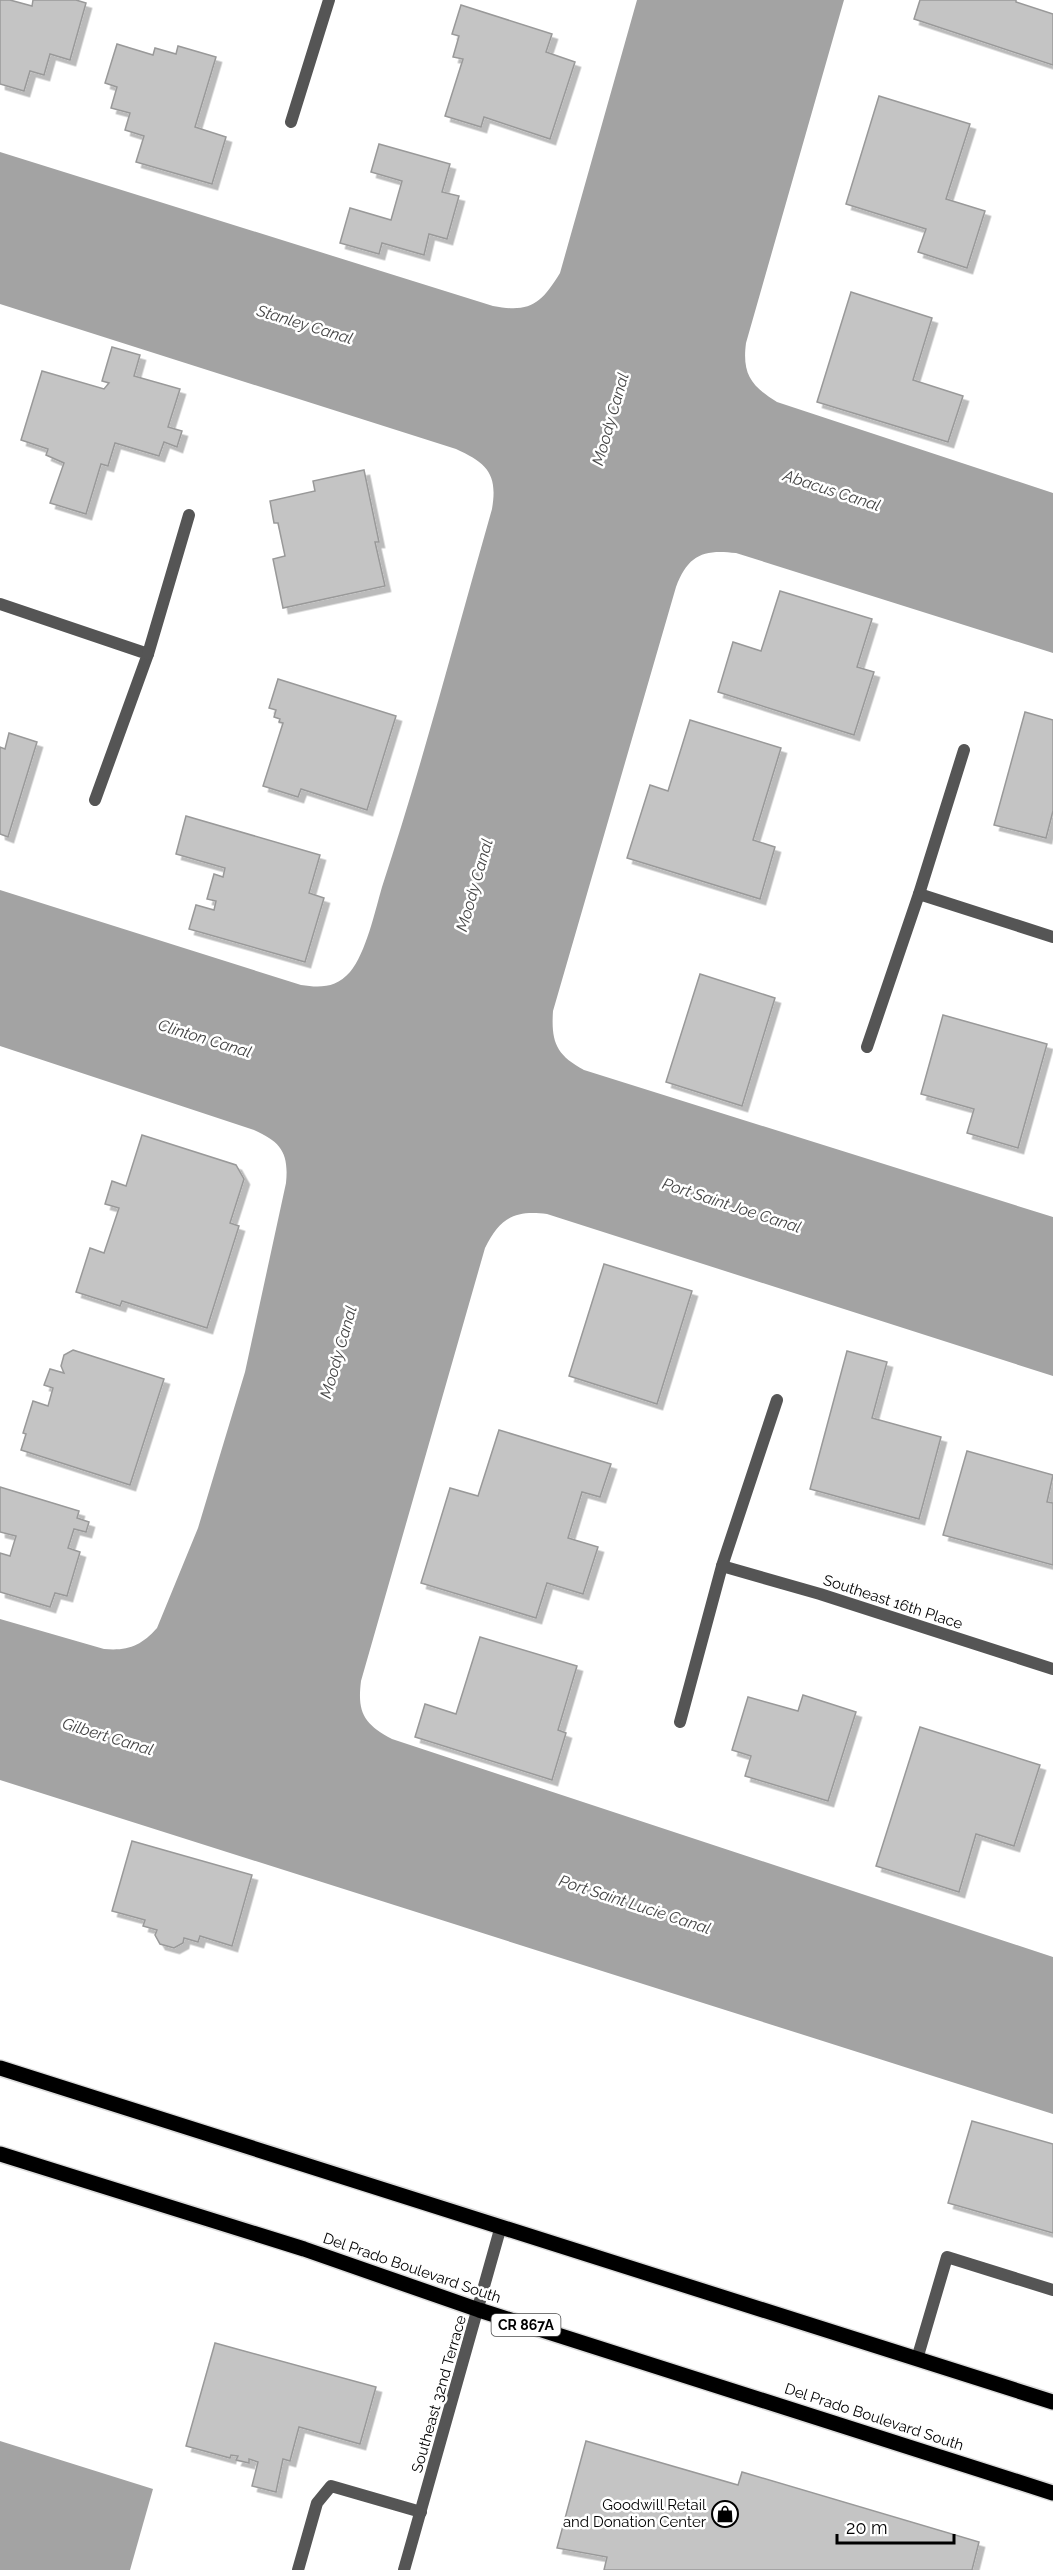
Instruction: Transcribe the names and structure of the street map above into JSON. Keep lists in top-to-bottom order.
{
  "streets": {
    "main road": ["Del Prado Boulevard South", "CR 867A"],
    "street": ["Southeast 16th Place", "Southeast 32nd Terrace"]
  },
  "crossings": [
    ["Del Prado Boulevard South", "Southeast 32nd Terrace"]
  ],
  "water": [
    "Stanley Canal",
    "Moody Canal",
    "Abacus Canal",
    "Clinton Canal",
    "Port Saint Joe Canal",
    "Gilbert Canal",
    "Port Saint Lucie Canal"
  ],
  "places": {
    "shop": ["Goodwill Retail and Donation Center"]
  },
  "scale_bar": "20 m"
}
